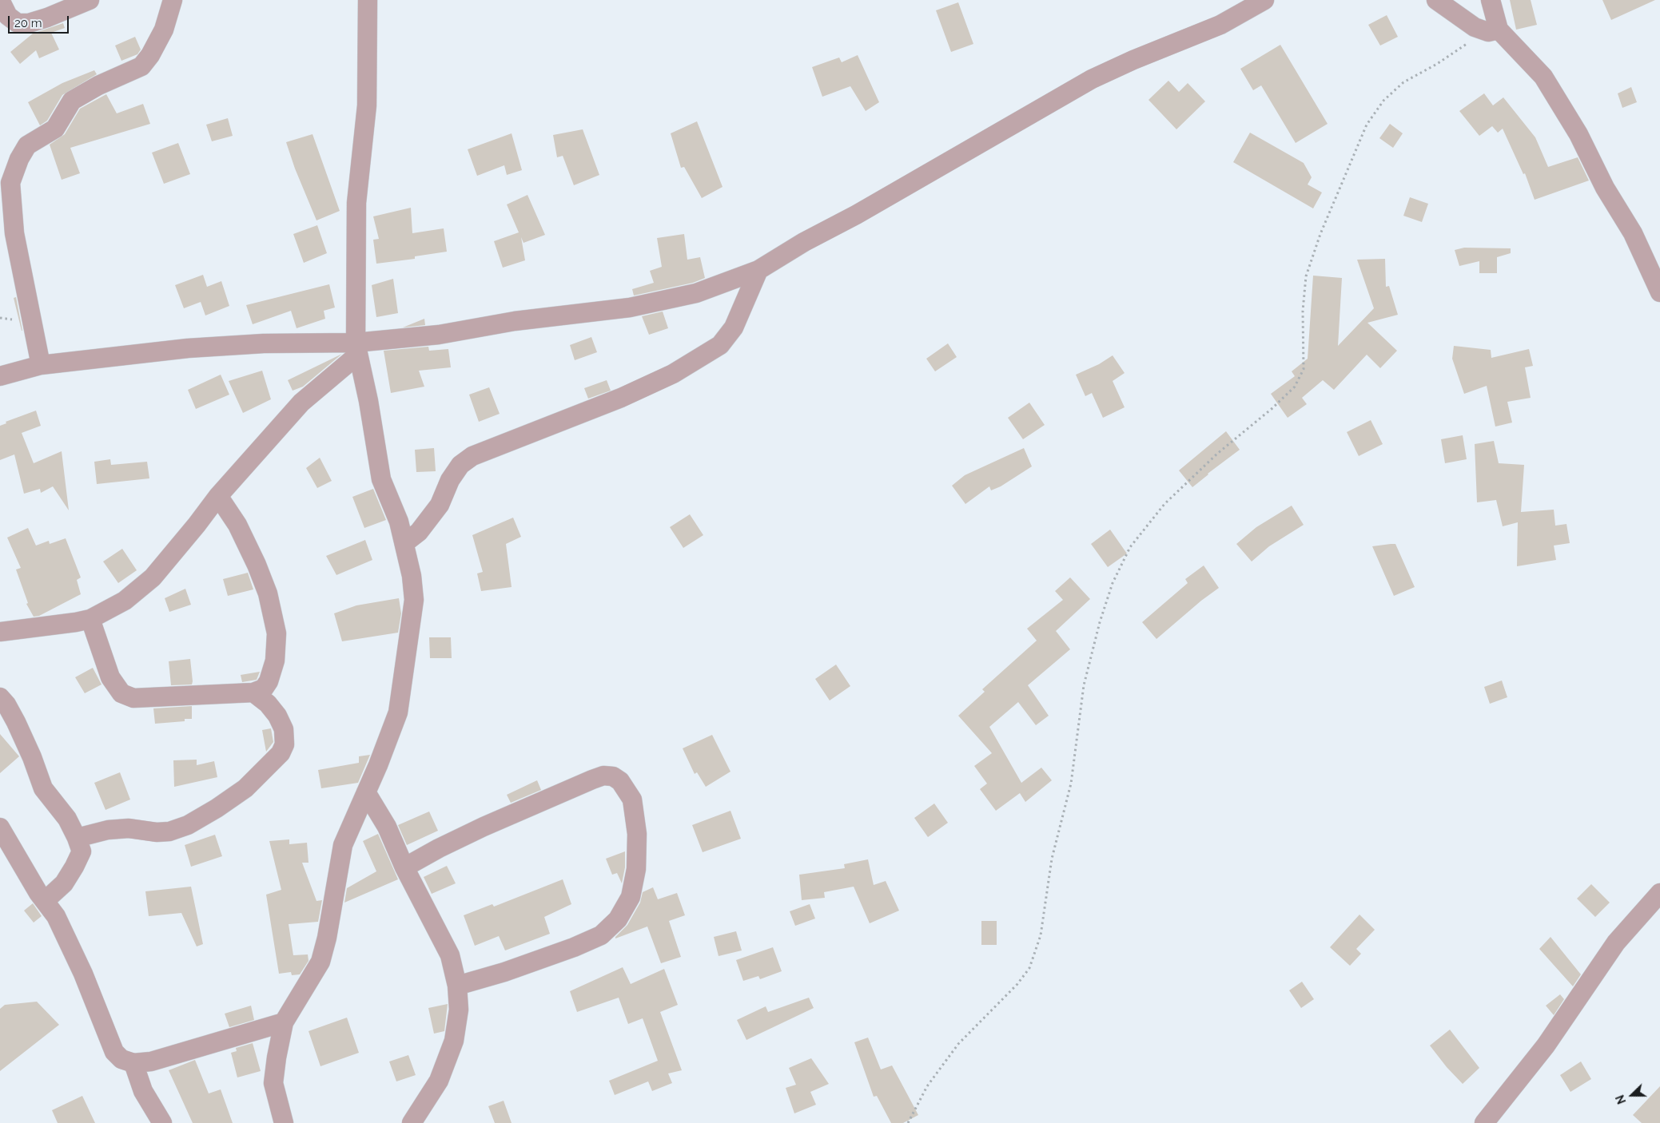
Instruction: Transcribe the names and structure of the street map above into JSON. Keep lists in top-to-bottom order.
{
  "scale_bar": "20 m",
  "north": "left"
}
